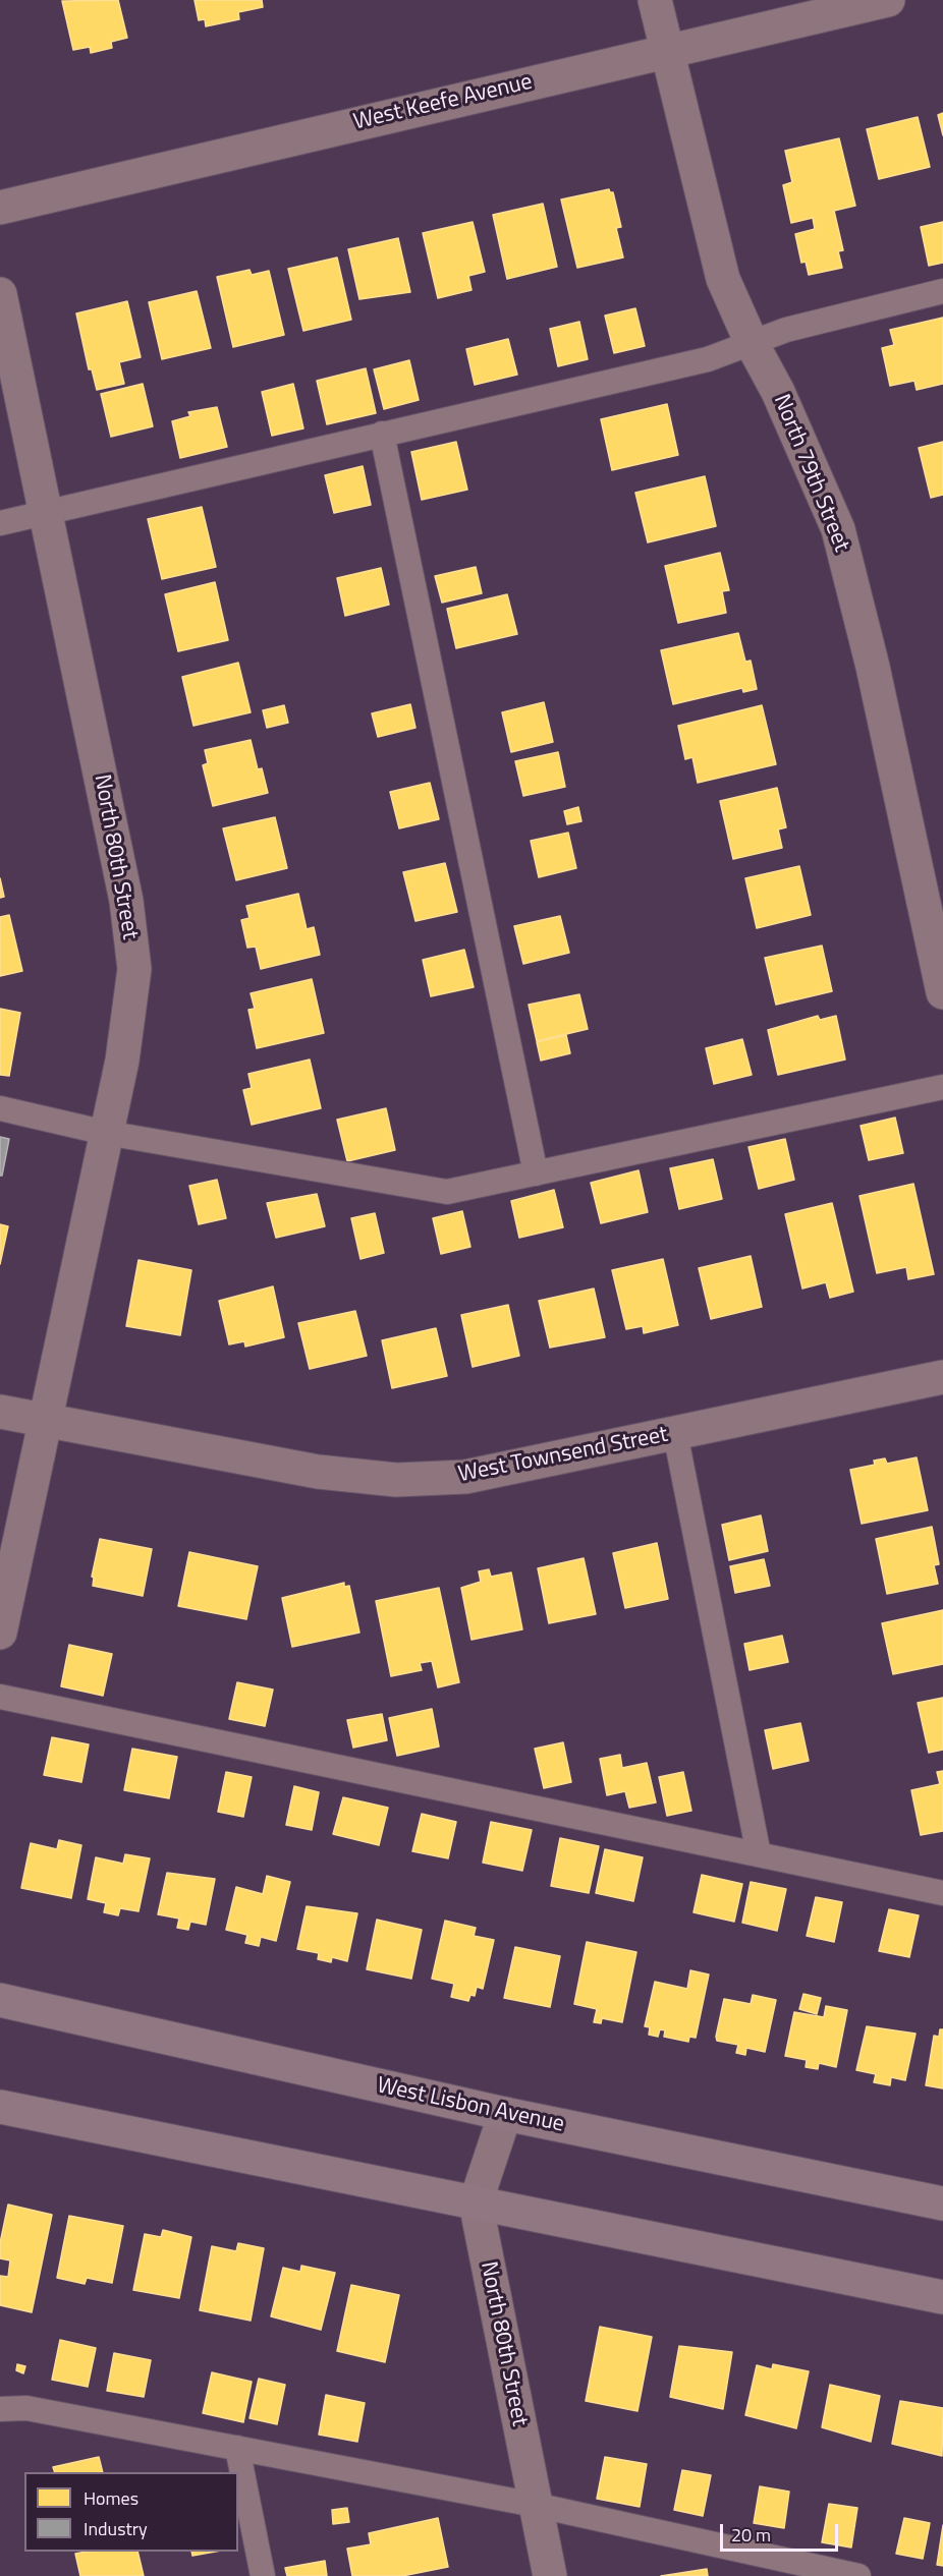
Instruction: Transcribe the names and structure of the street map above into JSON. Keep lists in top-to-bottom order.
{
  "streets": {
    "main road": ["West Lisbon Avenue"],
    "street": [
      "West Keefe Avenue",
      "North 79th Street",
      "North 80th Street",
      "West Townsend Street"
    ]
  },
  "crossings": [
    ["West Keefe Avenue", "North 79th Street"],
    ["North 80th Street", "West Townsend Street"],
    ["North 80th Street", "West Lisbon Avenue"]
  ],
  "legend": ["Homes", "Industry"],
  "scale_bar": "20 m"
}
